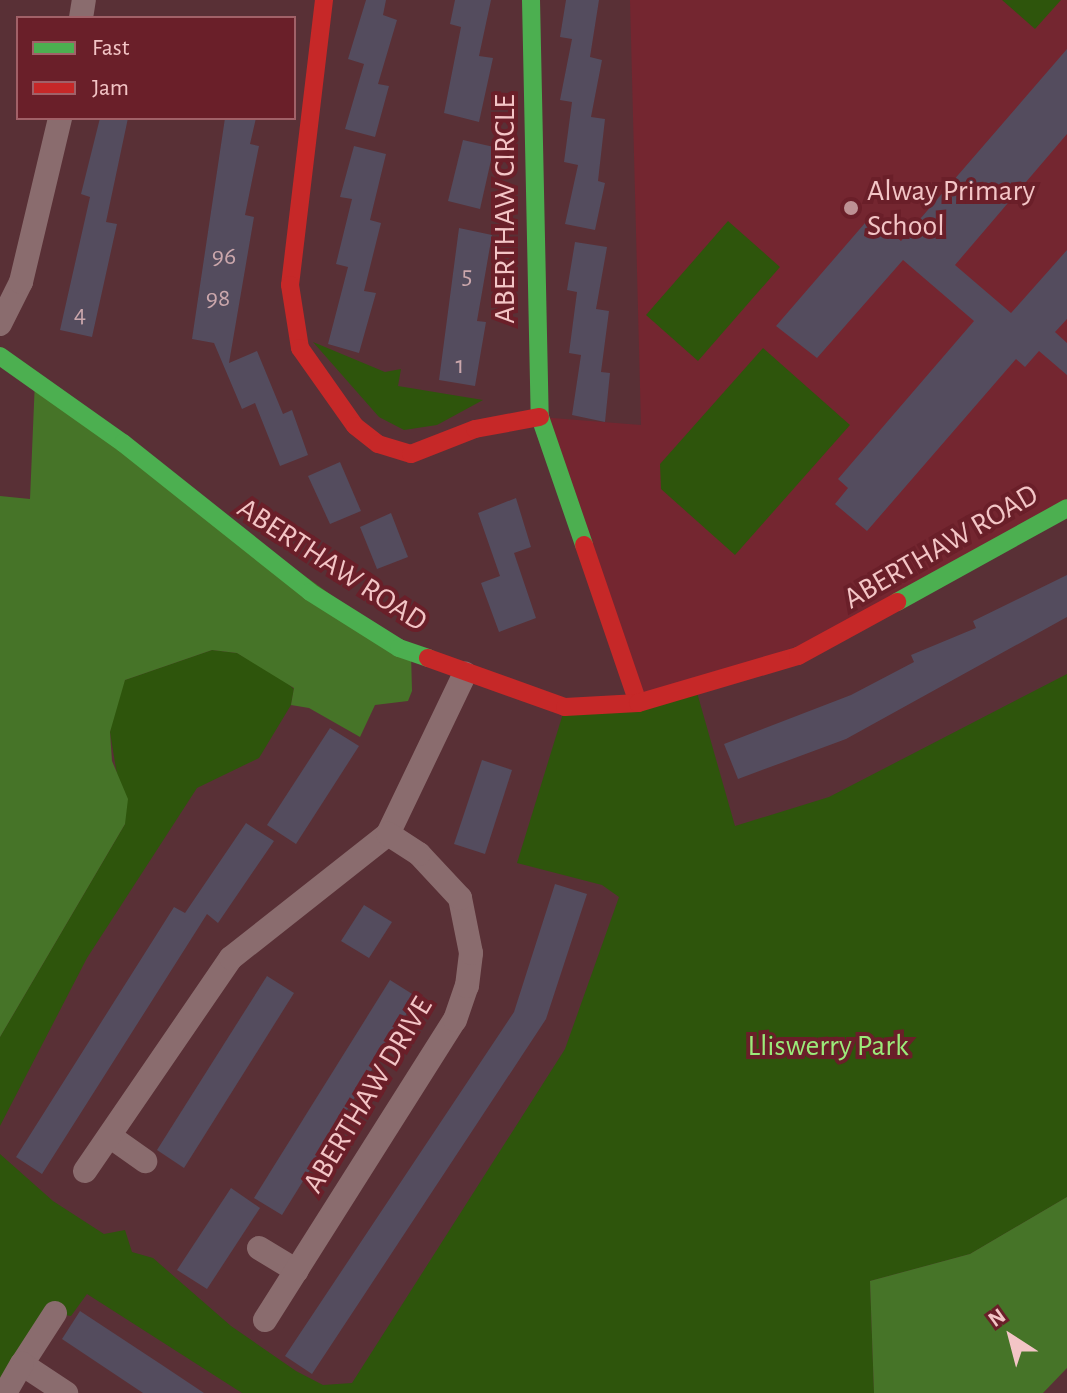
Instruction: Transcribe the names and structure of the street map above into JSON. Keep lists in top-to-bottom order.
{
  "streets": {
    "street": ["ABERTHAW CIRCLE", "ABERTHAW ROAD", "ABERTHAW DRIVE"]
  },
  "crossings": [
    ["ABERTHAW CIRCLE", "ABERTHAW ROAD"]
  ],
  "parks": ["Lliswerry Park"],
  "places": ["Alway Primary School"],
  "house_numbers": [
    "96",
    "5",
    "98",
    "4",
    "1"
  ],
  "legend": ["Fast", "Jam"],
  "north": "top left"
}
